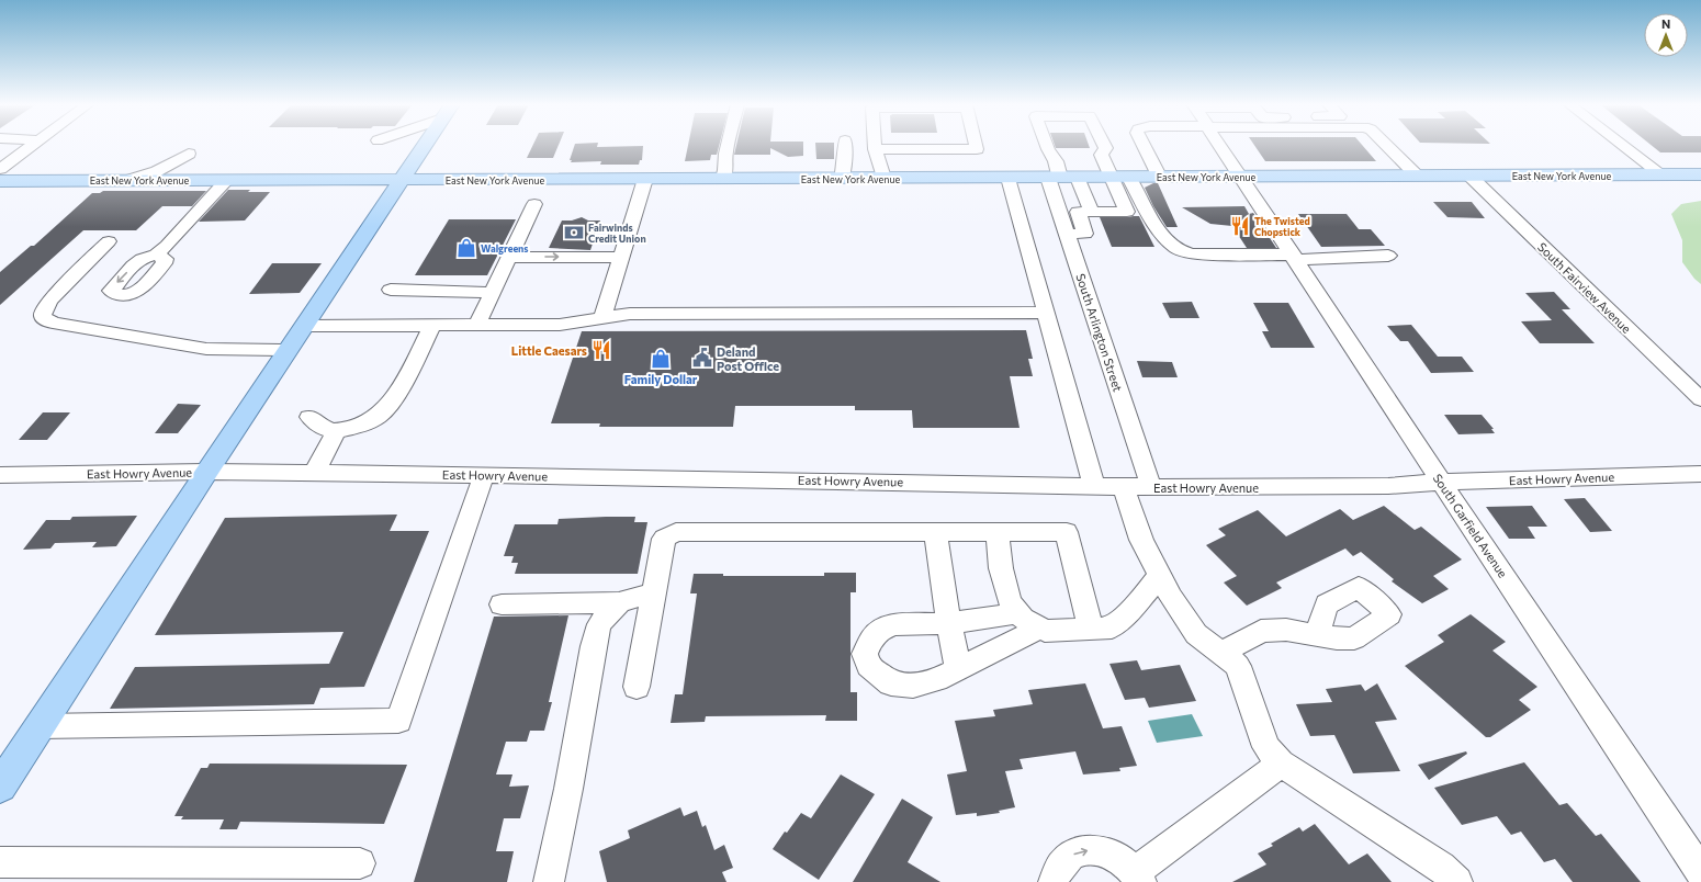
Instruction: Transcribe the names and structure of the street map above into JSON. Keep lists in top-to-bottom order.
{
  "streets": {
    "main road": ["East New York Avenue"],
    "street": [
      "South Fairview Avenue",
      "South Arlington Street",
      "East Howry Avenue",
      "South Garfield Avenue"
    ]
  },
  "crossings": [
    ["East New York Avenue", "South Fairview Avenue"],
    ["East New York Avenue", "South Arlington Street"],
    ["East New York Avenue", "South Garfield Avenue"],
    ["South Arlington Street", "East Howry Avenue"],
    ["East Howry Avenue", "South Garfield Avenue"]
  ],
  "places": {
    "restaurant": ["The Twisted Chopstick", "Little Caesars"],
    "bank": ["Fairwinds Credit Union"],
    "shop": ["Walgreens", "Family Dollar"],
    "public building": ["Deland Post Office"]
  },
  "north": "top"
}
